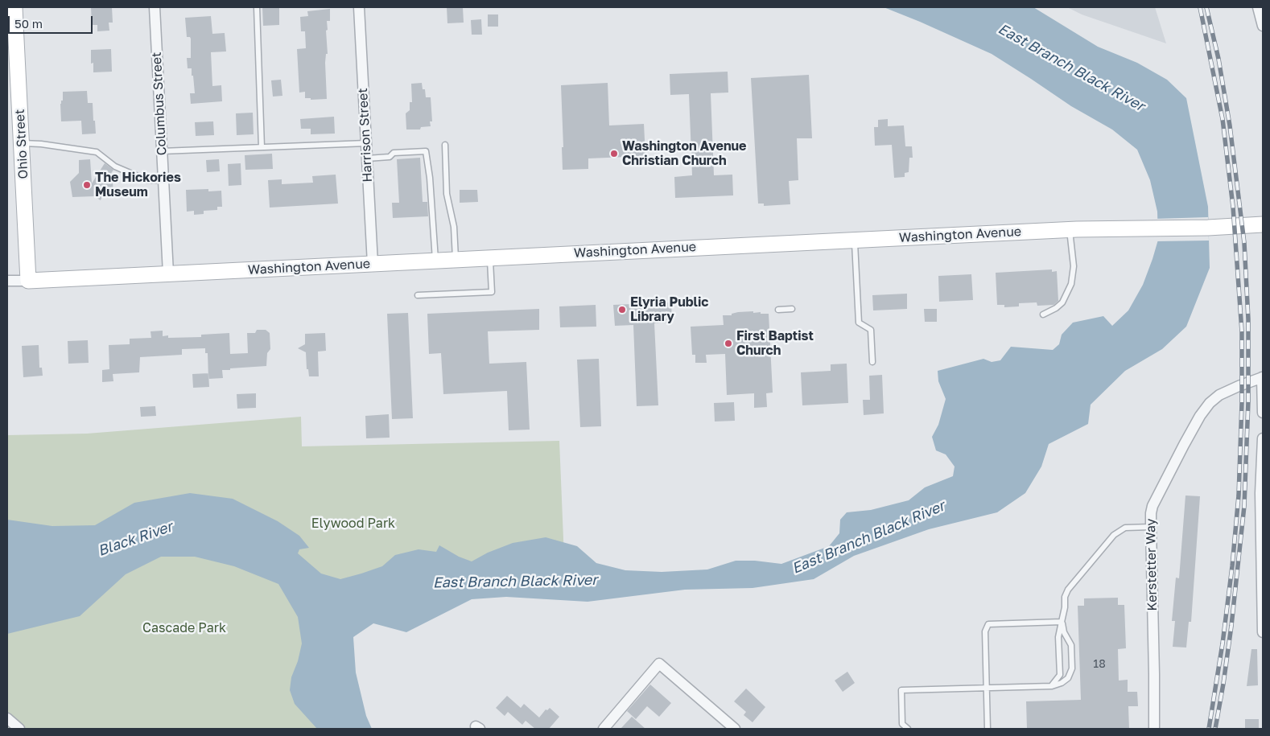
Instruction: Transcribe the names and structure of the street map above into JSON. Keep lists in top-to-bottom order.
{
  "streets": {
    "street": [
      "Columbus Street",
      "Harrison Street",
      "Ohio Street",
      "Washington Avenue",
      "Kerstetter Way"
    ]
  },
  "crossings": [
    ["Columbus Street", "Washington Avenue"],
    ["Harrison Street", "Washington Avenue"],
    ["Ohio Street", "Washington Avenue"]
  ],
  "water": ["East Branch Black River", "Black River"],
  "parks": ["Elywood Park", "Cascade Park"],
  "places": [
    "Washington Avenue Christian Church",
    "The Hickories Museum",
    "Elyria Public Library",
    "First Baptist Church"
  ],
  "house_numbers": ["18"],
  "scale_bar": "50 m"
}
